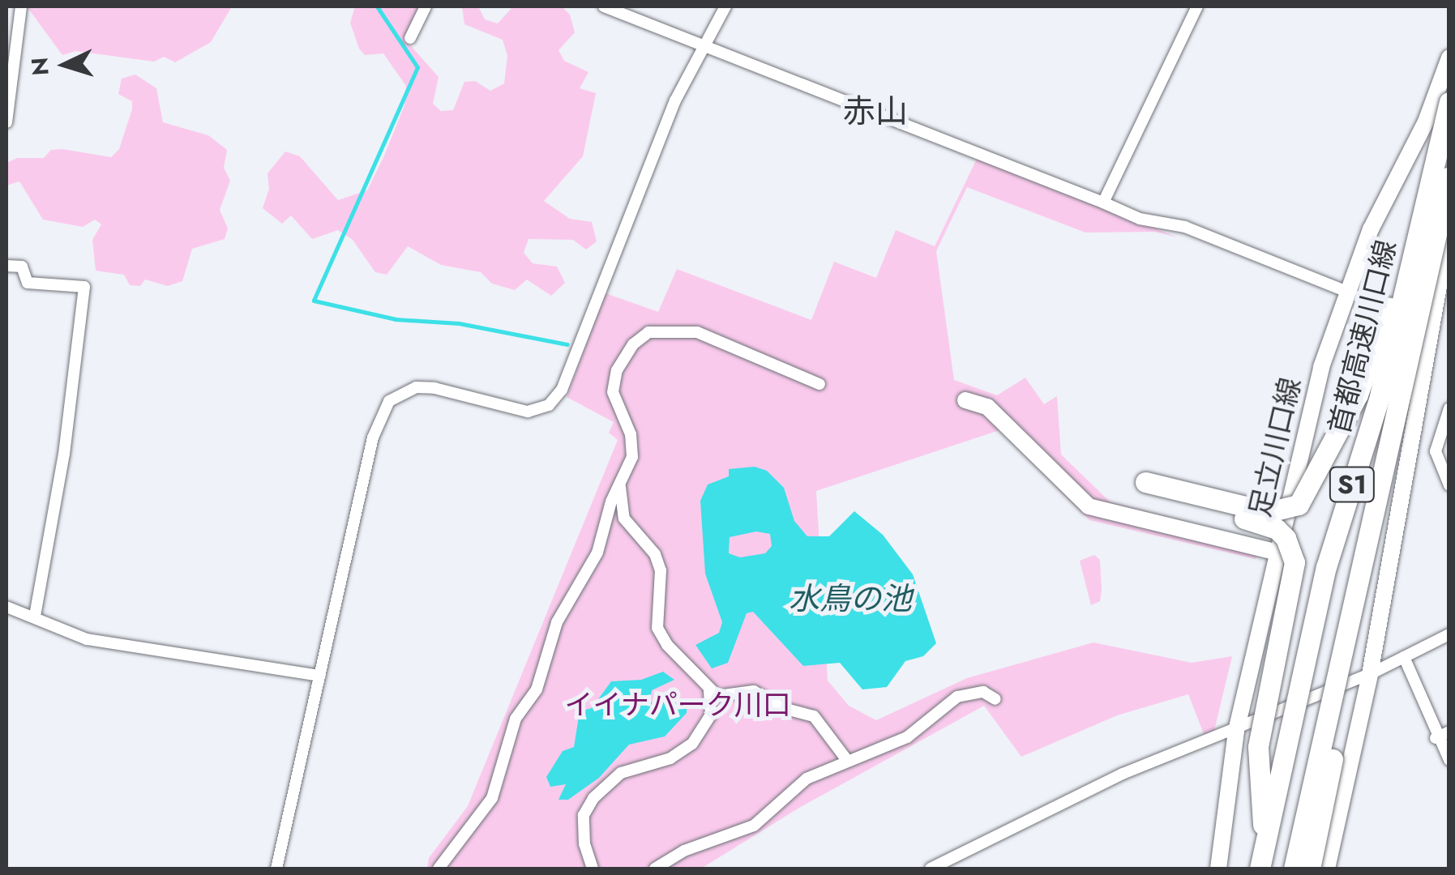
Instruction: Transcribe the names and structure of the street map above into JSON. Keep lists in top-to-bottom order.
{
  "streets": {
    "highway": ["首都高速川口線", "S1"],
    "main road": ["足立川口線"]
  },
  "districts": ["赤山"],
  "water": ["水鳥の池"],
  "parks": ["イイナパーク川口"],
  "north": "left"
}
